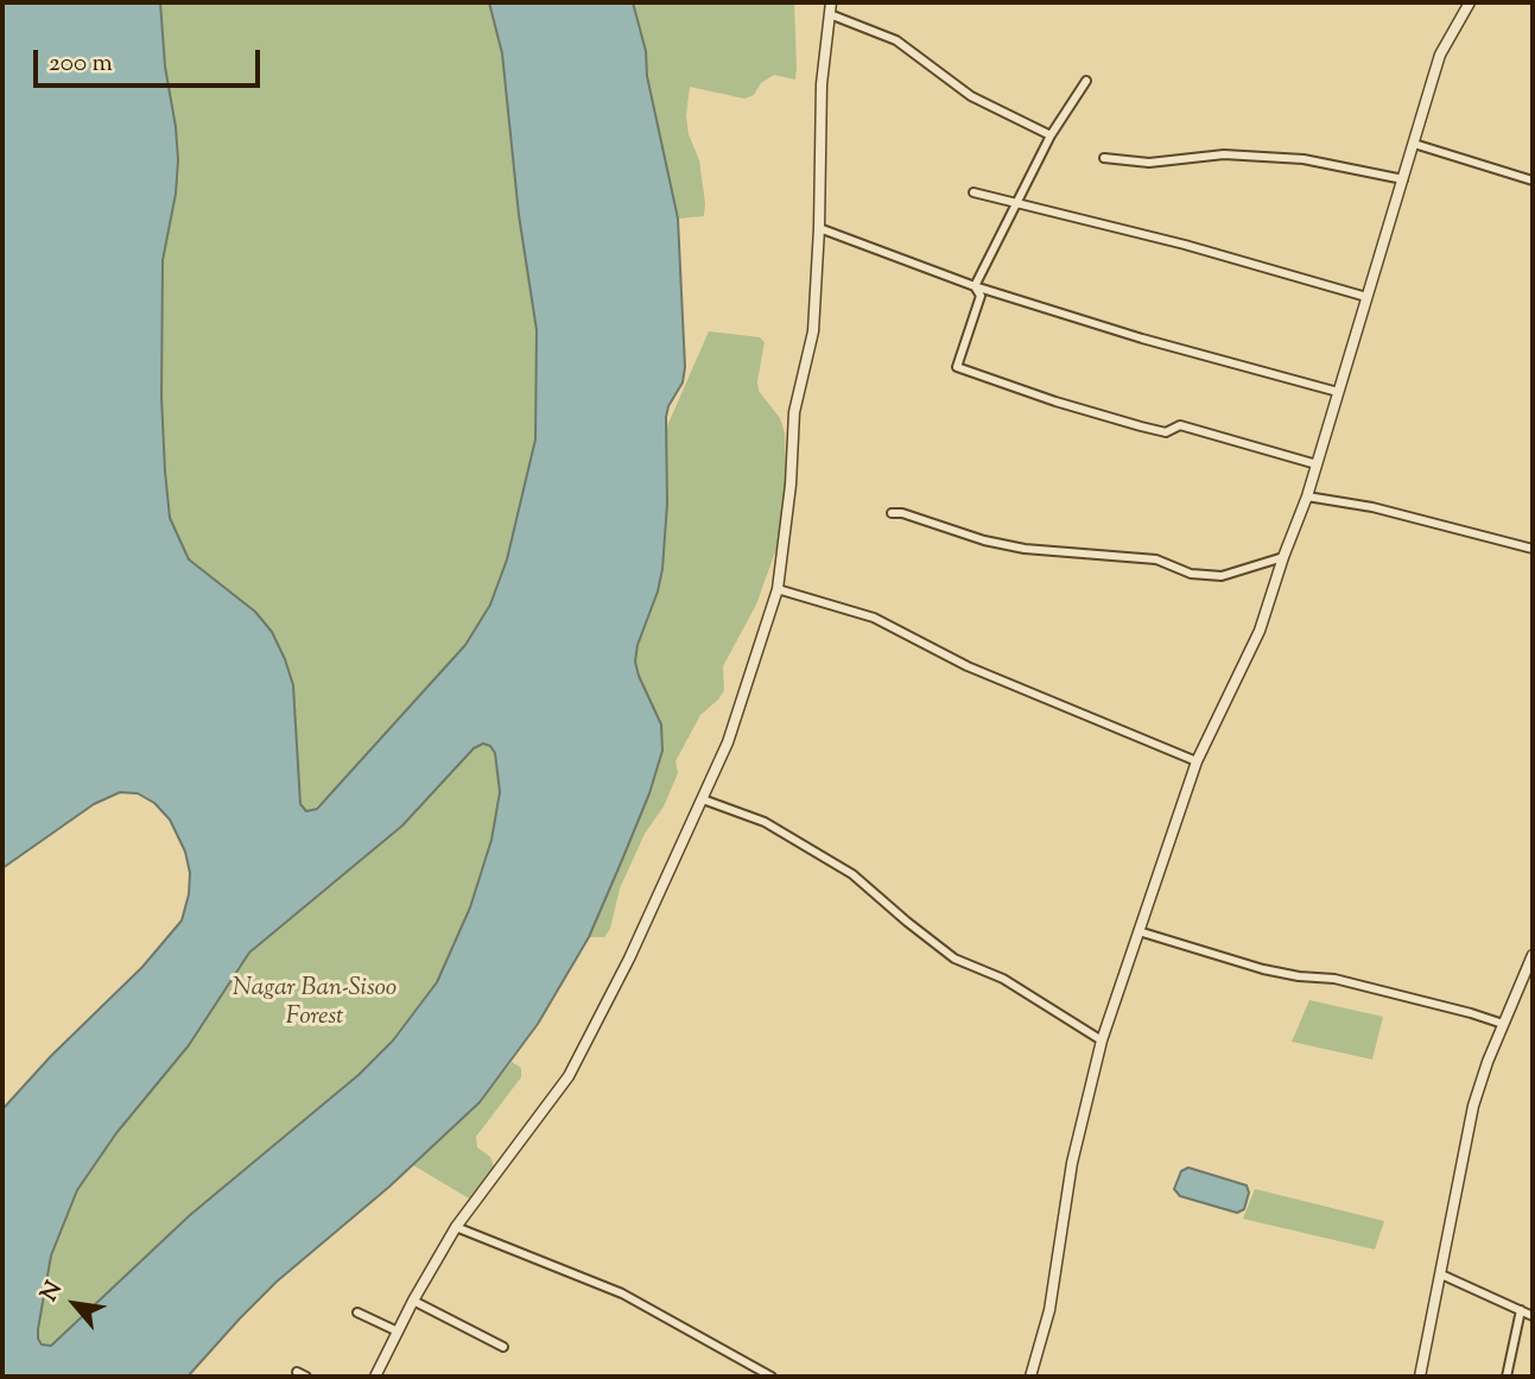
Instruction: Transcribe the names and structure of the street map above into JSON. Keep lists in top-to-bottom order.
{
  "parks": ["Nagar Ban-Sisoo Forest"],
  "scale_bar": "200 m",
  "north": "top left"
}
